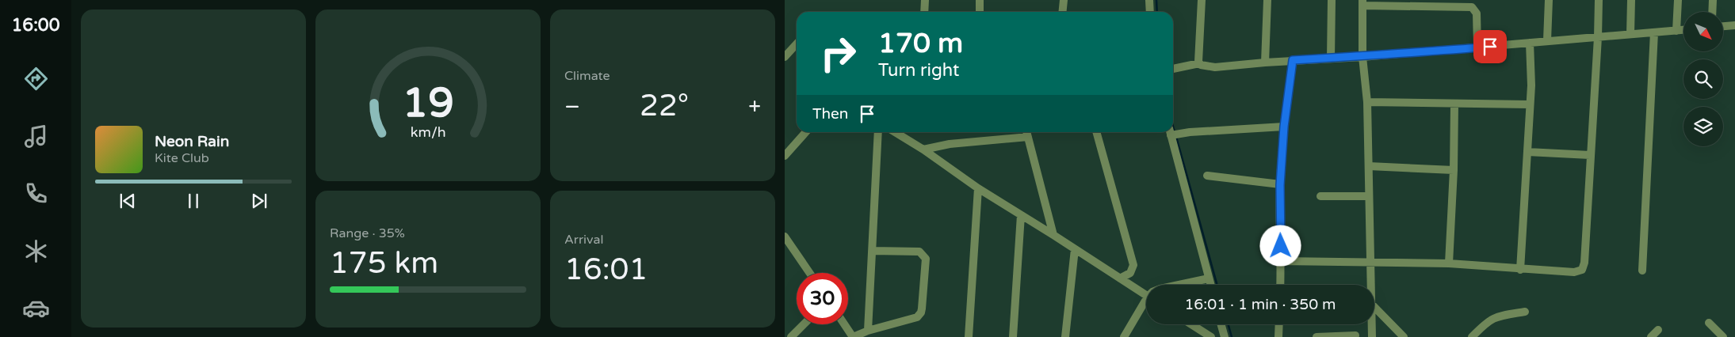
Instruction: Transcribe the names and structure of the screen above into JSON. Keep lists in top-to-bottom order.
{
  "north": "bottom right",
  "page": {
    "tabs": "16:00",
    "tile": [
      "Climate",
      ["Range · 35%", "175 km"],
      ["Arrival", "16:01"]
    ],
    "turn": ["170 m", "Turn right"],
    "heat": ["−", "22°", "+"],
    "then": "Then",
    "song": ["Neon Rain", "Kite Club"],
    "limit": "30",
    "trip": "16:01 · 1 min · 350 m",
    "gauge": ["19", "km/h"]
  }
}
